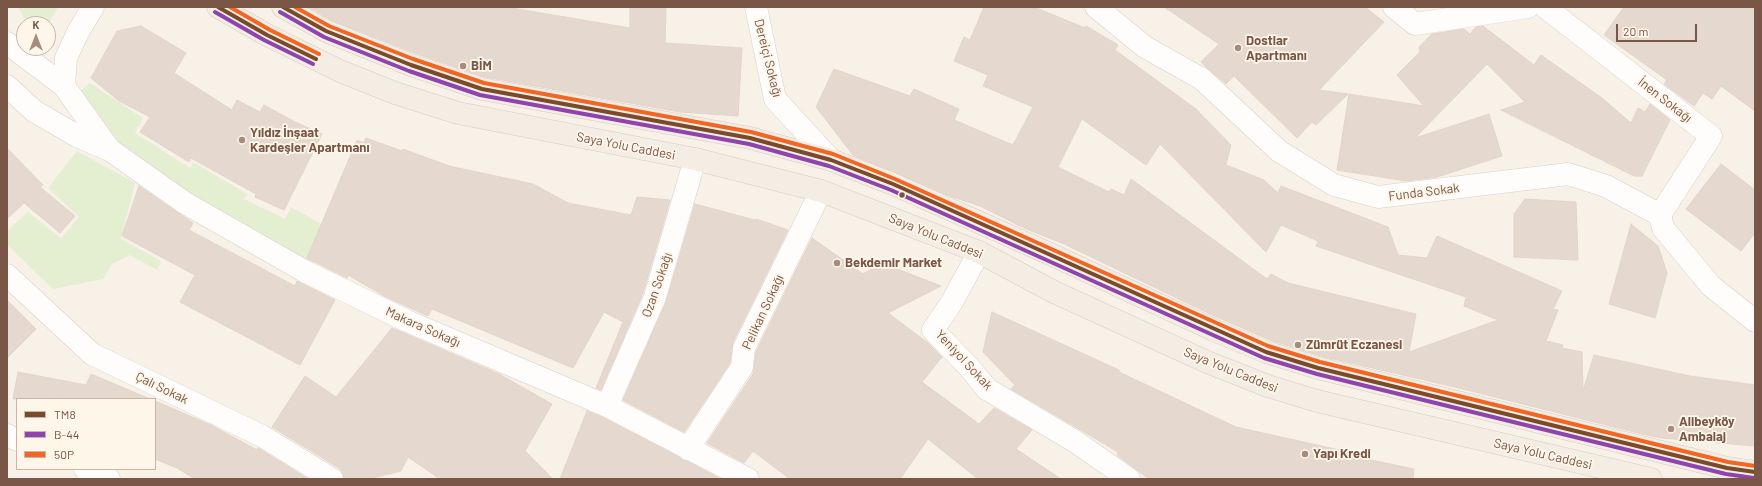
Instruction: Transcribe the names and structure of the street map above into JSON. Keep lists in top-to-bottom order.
{
  "streets": {
    "main road": ["Saya Yolu Caddesi"],
    "street": [
      "Dereiçi Sokağı",
      "İnen Sokağı",
      "Funda Sokak",
      "Ozan Sokağı",
      "Pelikan Sokağı",
      "Makara Sokağı",
      "Yeniyol Sokak",
      "Çalı Sokak"
    ]
  },
  "crossings": [
    ["İnen Sokağı", "Funda Sokak"],
    ["Saya Yolu Caddesi", "Ozan Sokağı"],
    ["Saya Yolu Caddesi", "Pelikan Sokağı"],
    ["Saya Yolu Caddesi", "Yeniyol Sokak"],
    ["Ozan Sokağı", "Makara Sokağı"],
    ["Pelikan Sokağı", "Makara Sokağı"]
  ],
  "places": [
    "Dostlar Apartmanı",
    "BİM",
    "Yıldız İnşaat Kardeşler Apartmanı",
    "Bekdemir Market",
    "Zümrüt Eczanesi",
    "Alibeyköy Ambalaj",
    "Yapı Kredi"
  ],
  "lines": ["transit line TM8", "transit line 50P", "transit line B-44"],
  "legend": ["TM8", "B-44", "50P"],
  "scale_bar": "20 m",
  "north": "top"
}
